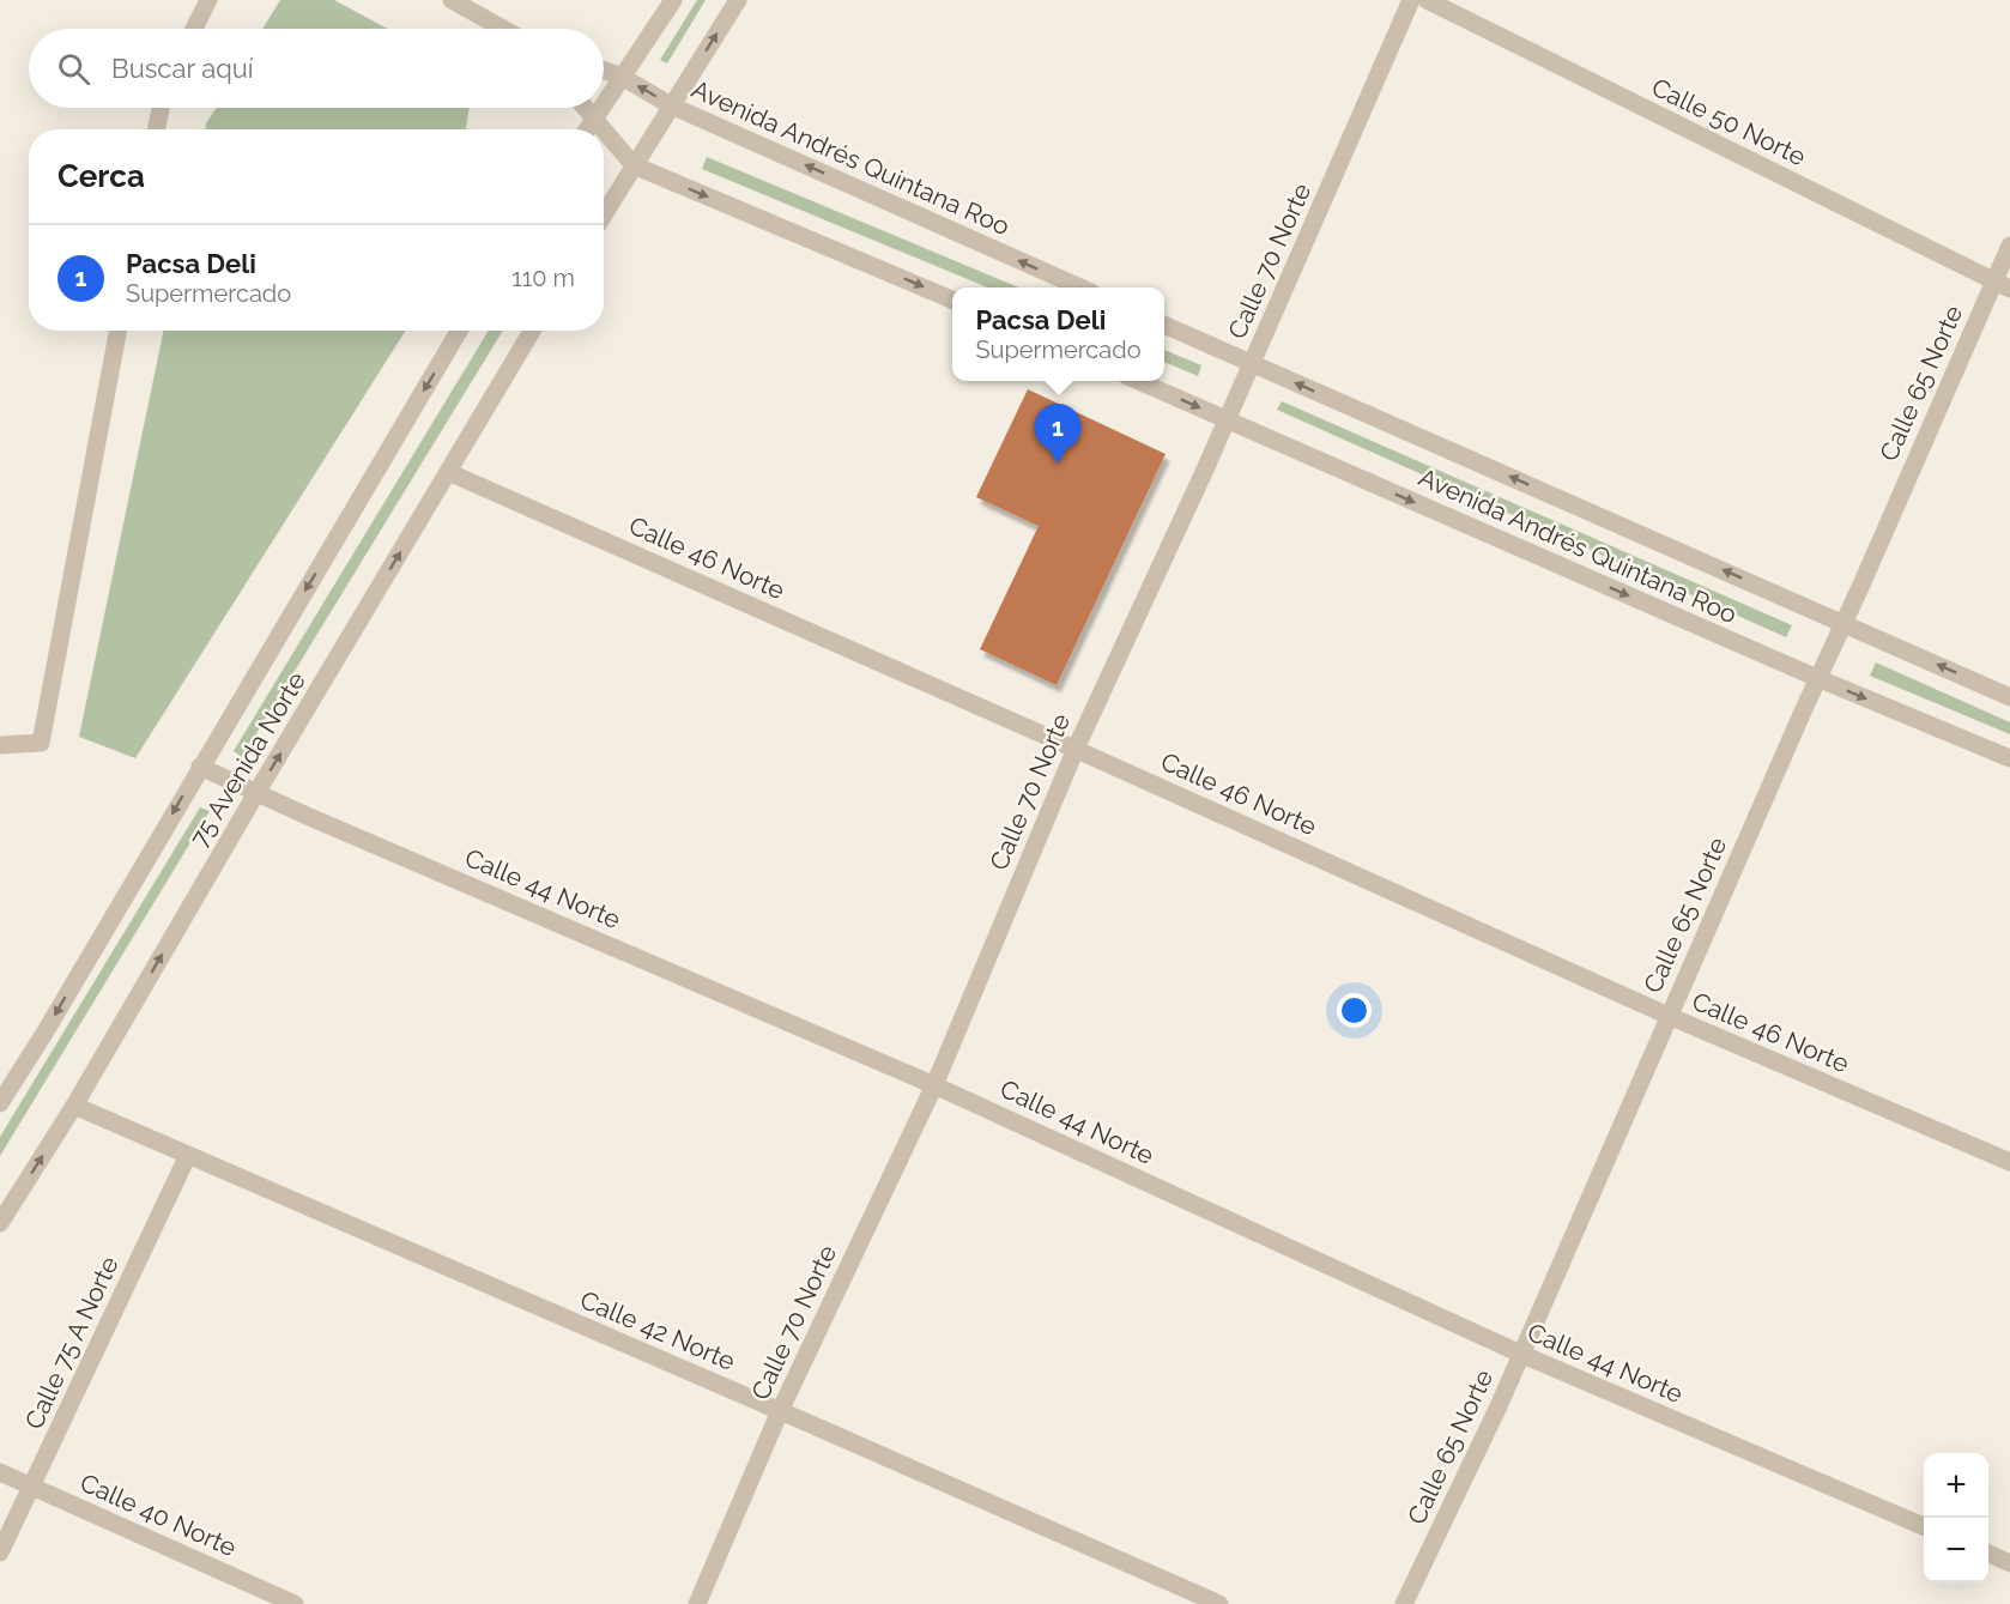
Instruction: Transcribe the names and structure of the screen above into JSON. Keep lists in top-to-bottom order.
{
  "streets": {
    "street": [
      "Calle 50 Norte",
      "Avenida Andrés Quintana Roo",
      "Calle 70 Norte",
      "Calle 65 Norte",
      "Calle 46 Norte",
      "75 Avenida Norte",
      "Calle 44 Norte",
      "Calle 42 Norte",
      "Calle 75 A Norte",
      "Calle 40 Norte"
    ]
  },
  "crossings": [
    ["Calle 50 Norte", "Calle 65 Norte"],
    ["Avenida Andrés Quintana Roo", "Calle 70 Norte"],
    ["Avenida Andrés Quintana Roo", "Calle 65 Norte"],
    ["Calle 70 Norte", "Calle 46 Norte"],
    ["Calle 70 Norte", "Calle 44 Norte"],
    ["Calle 70 Norte", "Calle 42 Norte"],
    ["Calle 65 Norte", "Calle 46 Norte"],
    ["Calle 65 Norte", "Calle 44 Norte"],
    ["Calle 46 Norte", "75 Avenida Norte"],
    ["75 Avenida Norte", "Calle 44 Norte"],
    ["75 Avenida Norte", "Calle 42 Norte"],
    ["Calle 42 Norte", "Calle 75 A Norte"],
    ["Calle 75 A Norte", "Calle 40 Norte"]
  ],
  "page": {
    "search": "Buscar aquí",
    "heading": "Cerca",
    "list": [
      {
        "mark": "1",
        "name": "Pacsa Deli",
        "note": "Supermercado",
        "value": "110 m"
      }
    ],
    "popup": ["Pacsa Deli", "Supermercado"],
    "pins": "1",
    "map_buttons": ["+", "−"]
  }
}
